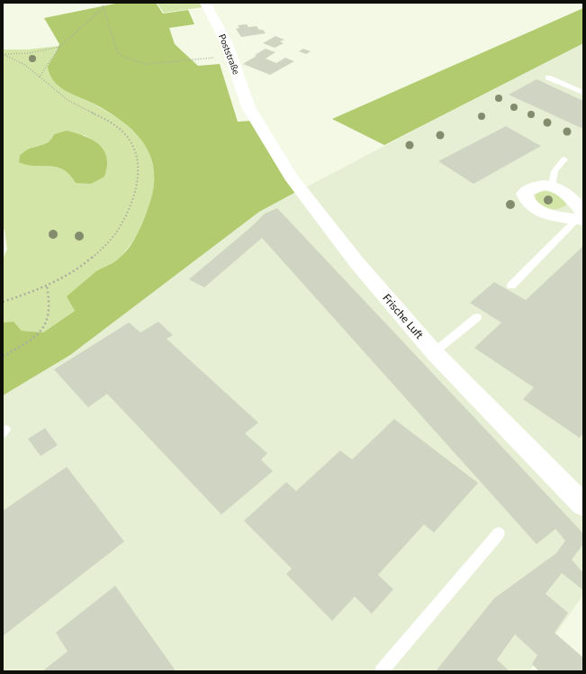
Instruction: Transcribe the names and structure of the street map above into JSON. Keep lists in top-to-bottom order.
{
  "streets": {
    "street": ["Poststraße", "Frische Luft"]
  },
  "crossings": [
    ["Poststraße", "Frische Luft"]
  ]
}
